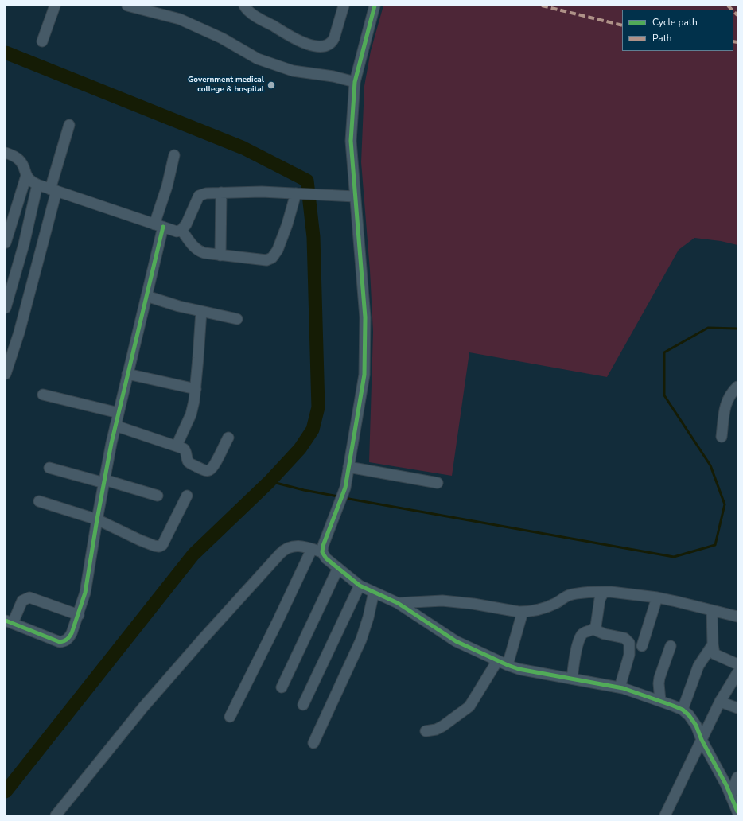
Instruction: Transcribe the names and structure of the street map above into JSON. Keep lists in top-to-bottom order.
{
  "places": ["Government medical college & hospital"],
  "legend": ["Cycle path", "Path"]
}
